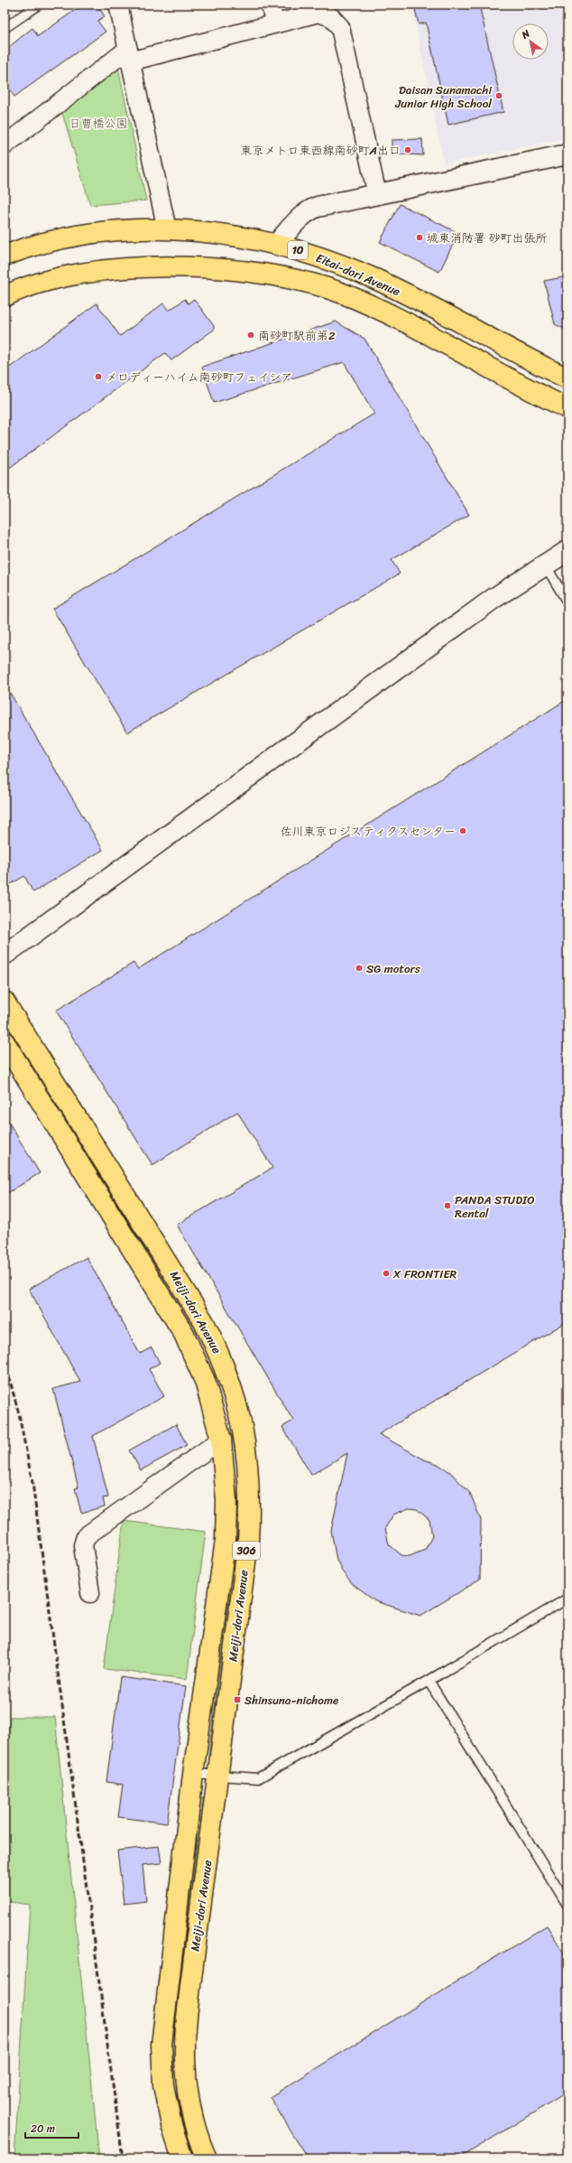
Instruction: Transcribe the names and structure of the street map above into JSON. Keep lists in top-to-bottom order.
{
  "streets": {
    "main road": [
      "10",
      "Eitai-dori Avenue",
      "Meiji-dori Avenue",
      "306"
    ]
  },
  "parks": ["日曹橋公園"],
  "places": {
    "other": [
      "Daisan Sunamachi Junior High School",
      "東京メトロ東西線南砂町A出口",
      "城東消防署 砂町出張所",
      "南砂町駅前第2",
      "メロディーハイム南砂町フェイシア",
      "佐川東京ロジスティクスセンター",
      "SG motors",
      "PANDA STUDIO Rental",
      "X FRONTIER"
    ],
    "transit": ["Shinsuna-nichome"]
  },
  "scale_bar": "20 m",
  "north": "top left"
}
